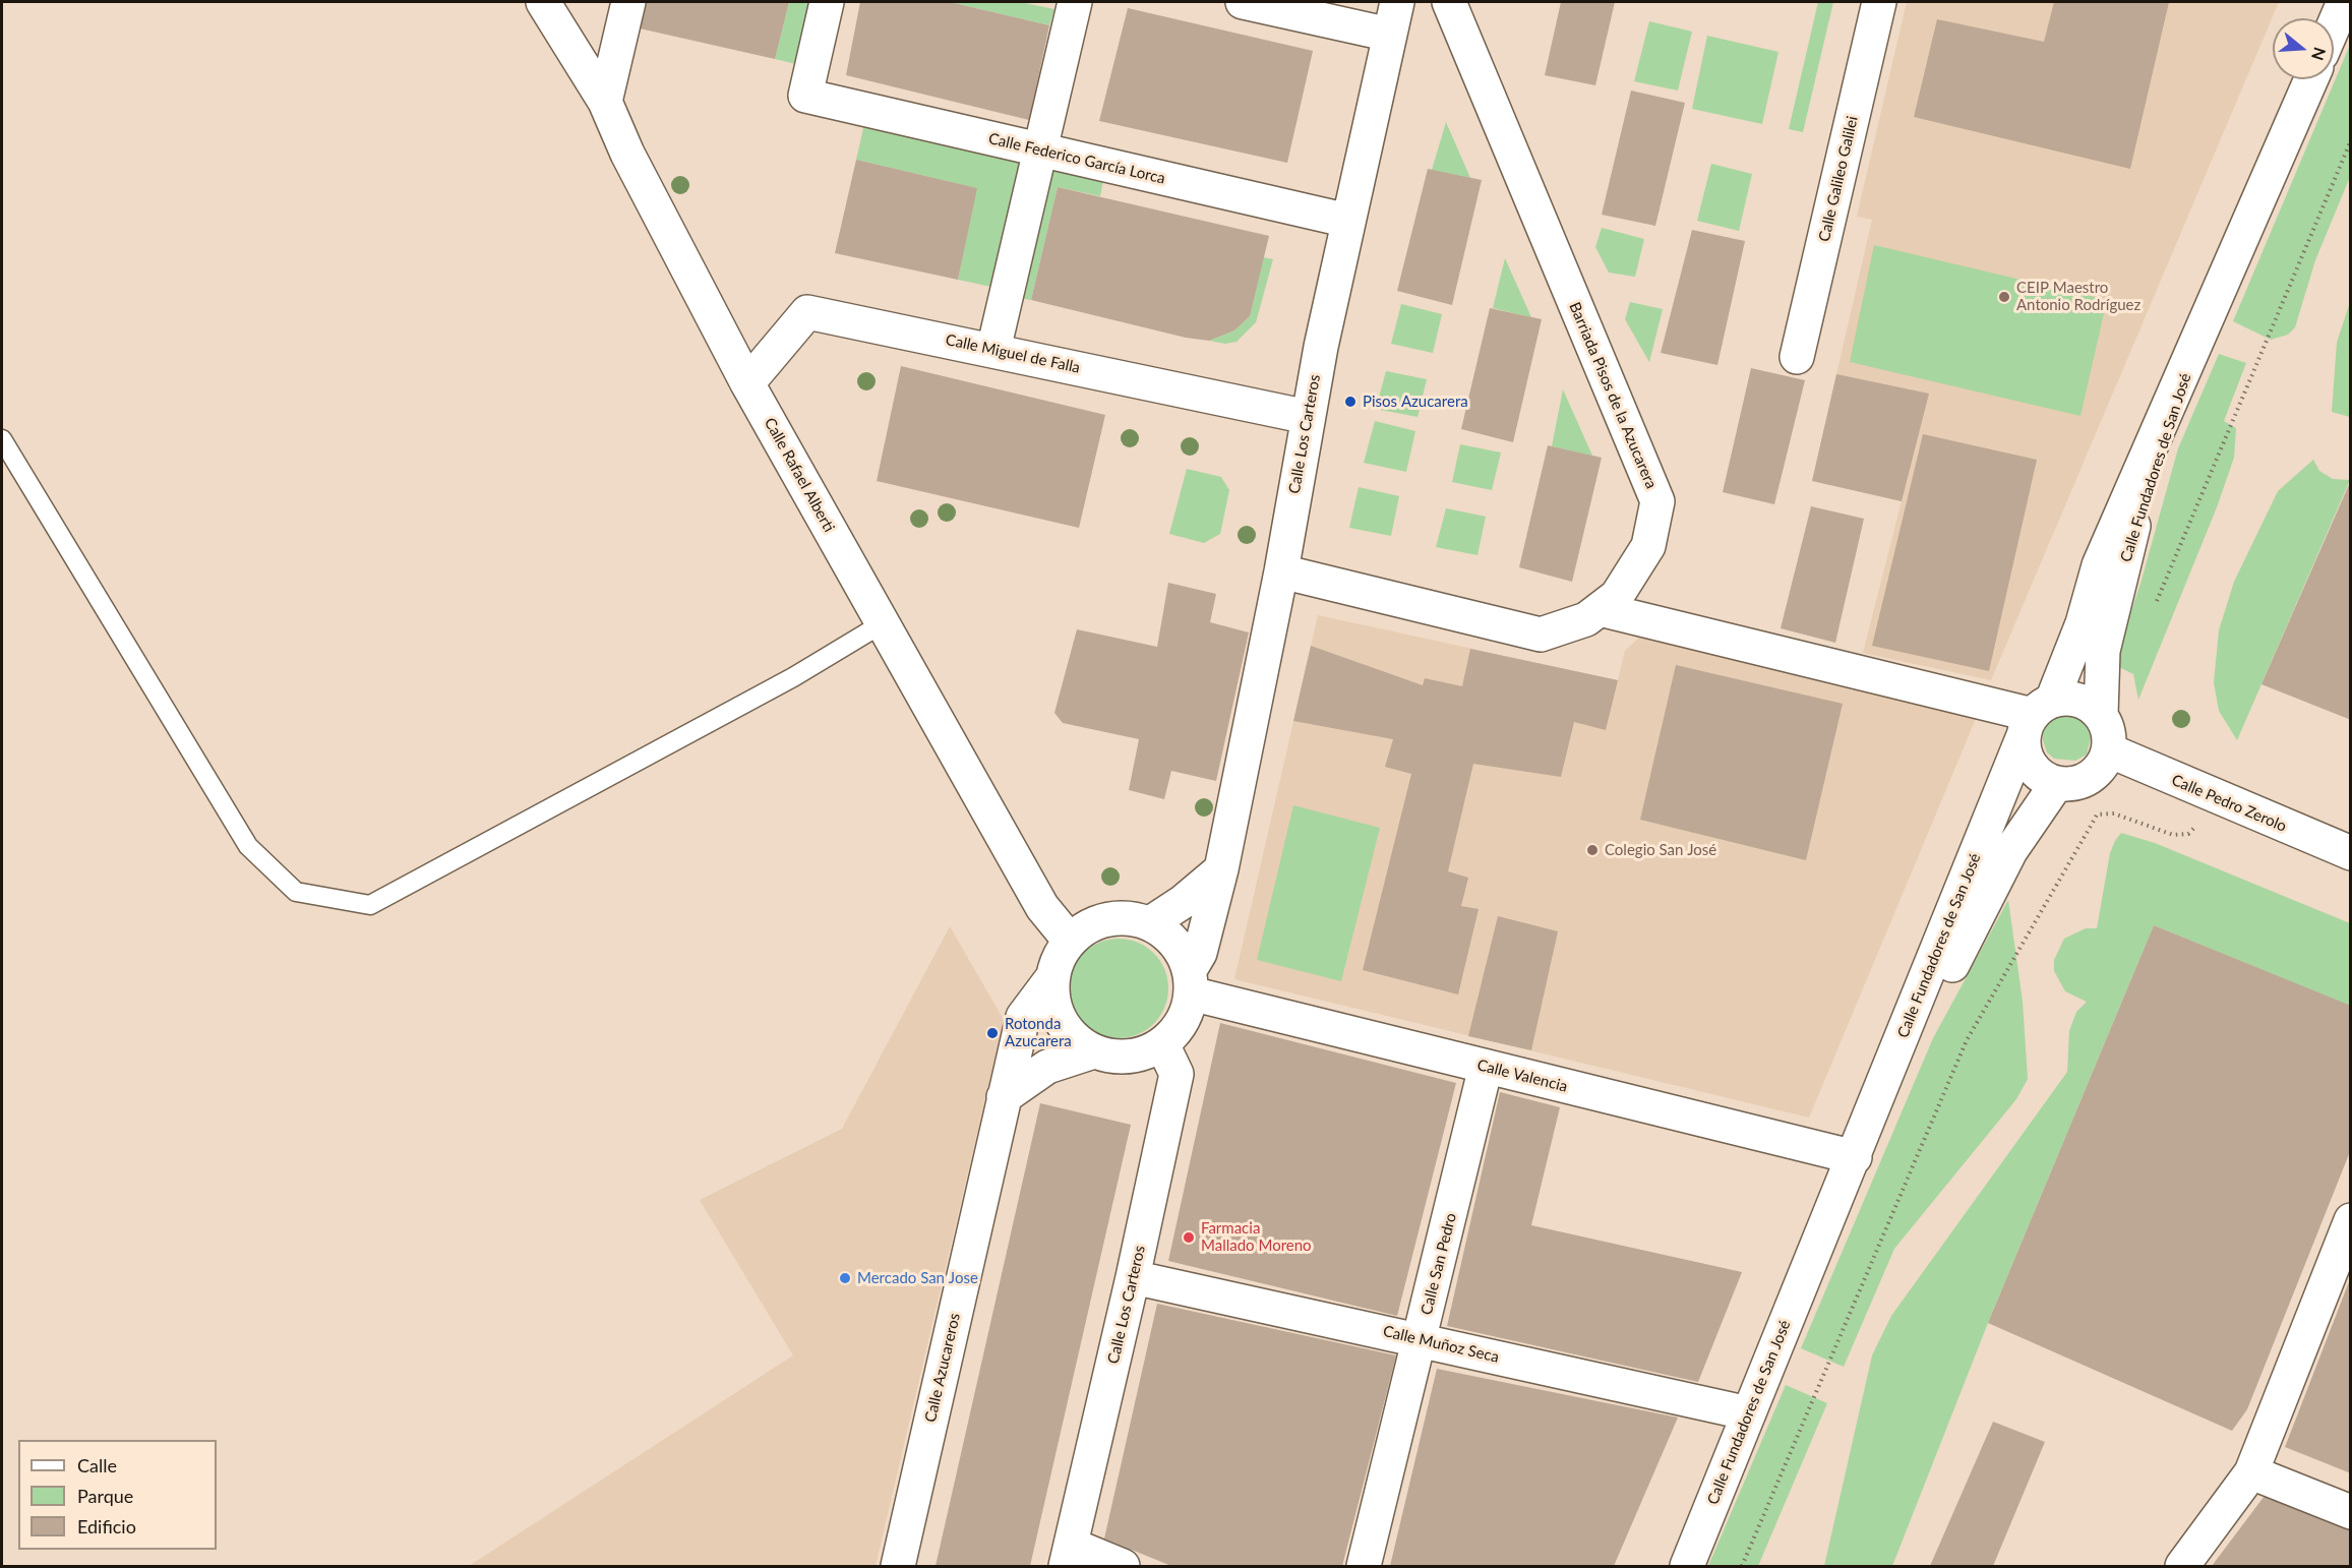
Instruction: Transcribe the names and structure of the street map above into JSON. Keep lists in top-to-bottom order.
{
  "streets": {
    "street": [
      "Calle Federico García Lorca",
      "Calle Galileo Galilei",
      "Calle Miguel de Falla",
      "Barriada Pisos de la Azucarera",
      "Calle Los Carteros",
      "Calle Fundadores de San José",
      "Calle Rafael Alberti",
      "Calle Pedro Zerolo",
      "Calle Valencia",
      "Calle San Pedro",
      "Calle Muñoz Seca",
      "Calle Azucareros"
    ]
  },
  "crossings": [
    ["Calle Federico García Lorca", "Calle Los Carteros"],
    ["Calle Miguel de Falla", "Calle Los Carteros"],
    ["Calle Miguel de Falla", "Calle Rafael Alberti"],
    ["Barriada Pisos de la Azucarera", "Calle Los Carteros"],
    ["Calle Los Carteros", "Calle Rafael Alberti"],
    ["Calle Los Carteros", "Calle Valencia"],
    ["Calle Los Carteros", "Calle Muñoz Seca"],
    ["Calle Los Carteros", "Calle Azucareros"],
    ["Calle Fundadores de San José", "Calle Pedro Zerolo"],
    ["Calle Fundadores de San José", "Calle Valencia"],
    ["Calle Fundadores de San José", "Calle Muñoz Seca"],
    ["Calle Rafael Alberti", "Calle Valencia"],
    ["Calle Rafael Alberti", "Calle Azucareros"],
    ["Calle Valencia", "Calle San Pedro"],
    ["Calle Valencia", "Calle Azucareros"],
    ["Calle San Pedro", "Calle Muñoz Seca"]
  ],
  "places": [
    "CEIP Maestro Antonio Rodríguez",
    "Pisos Azucarera",
    "Colegio San José",
    "Rotonda Azucarera",
    "Farmacia Mallado Moreno",
    "Mercado San Jose"
  ],
  "legend": ["Calle", "Parque", "Edificio"],
  "north": "right"
}
